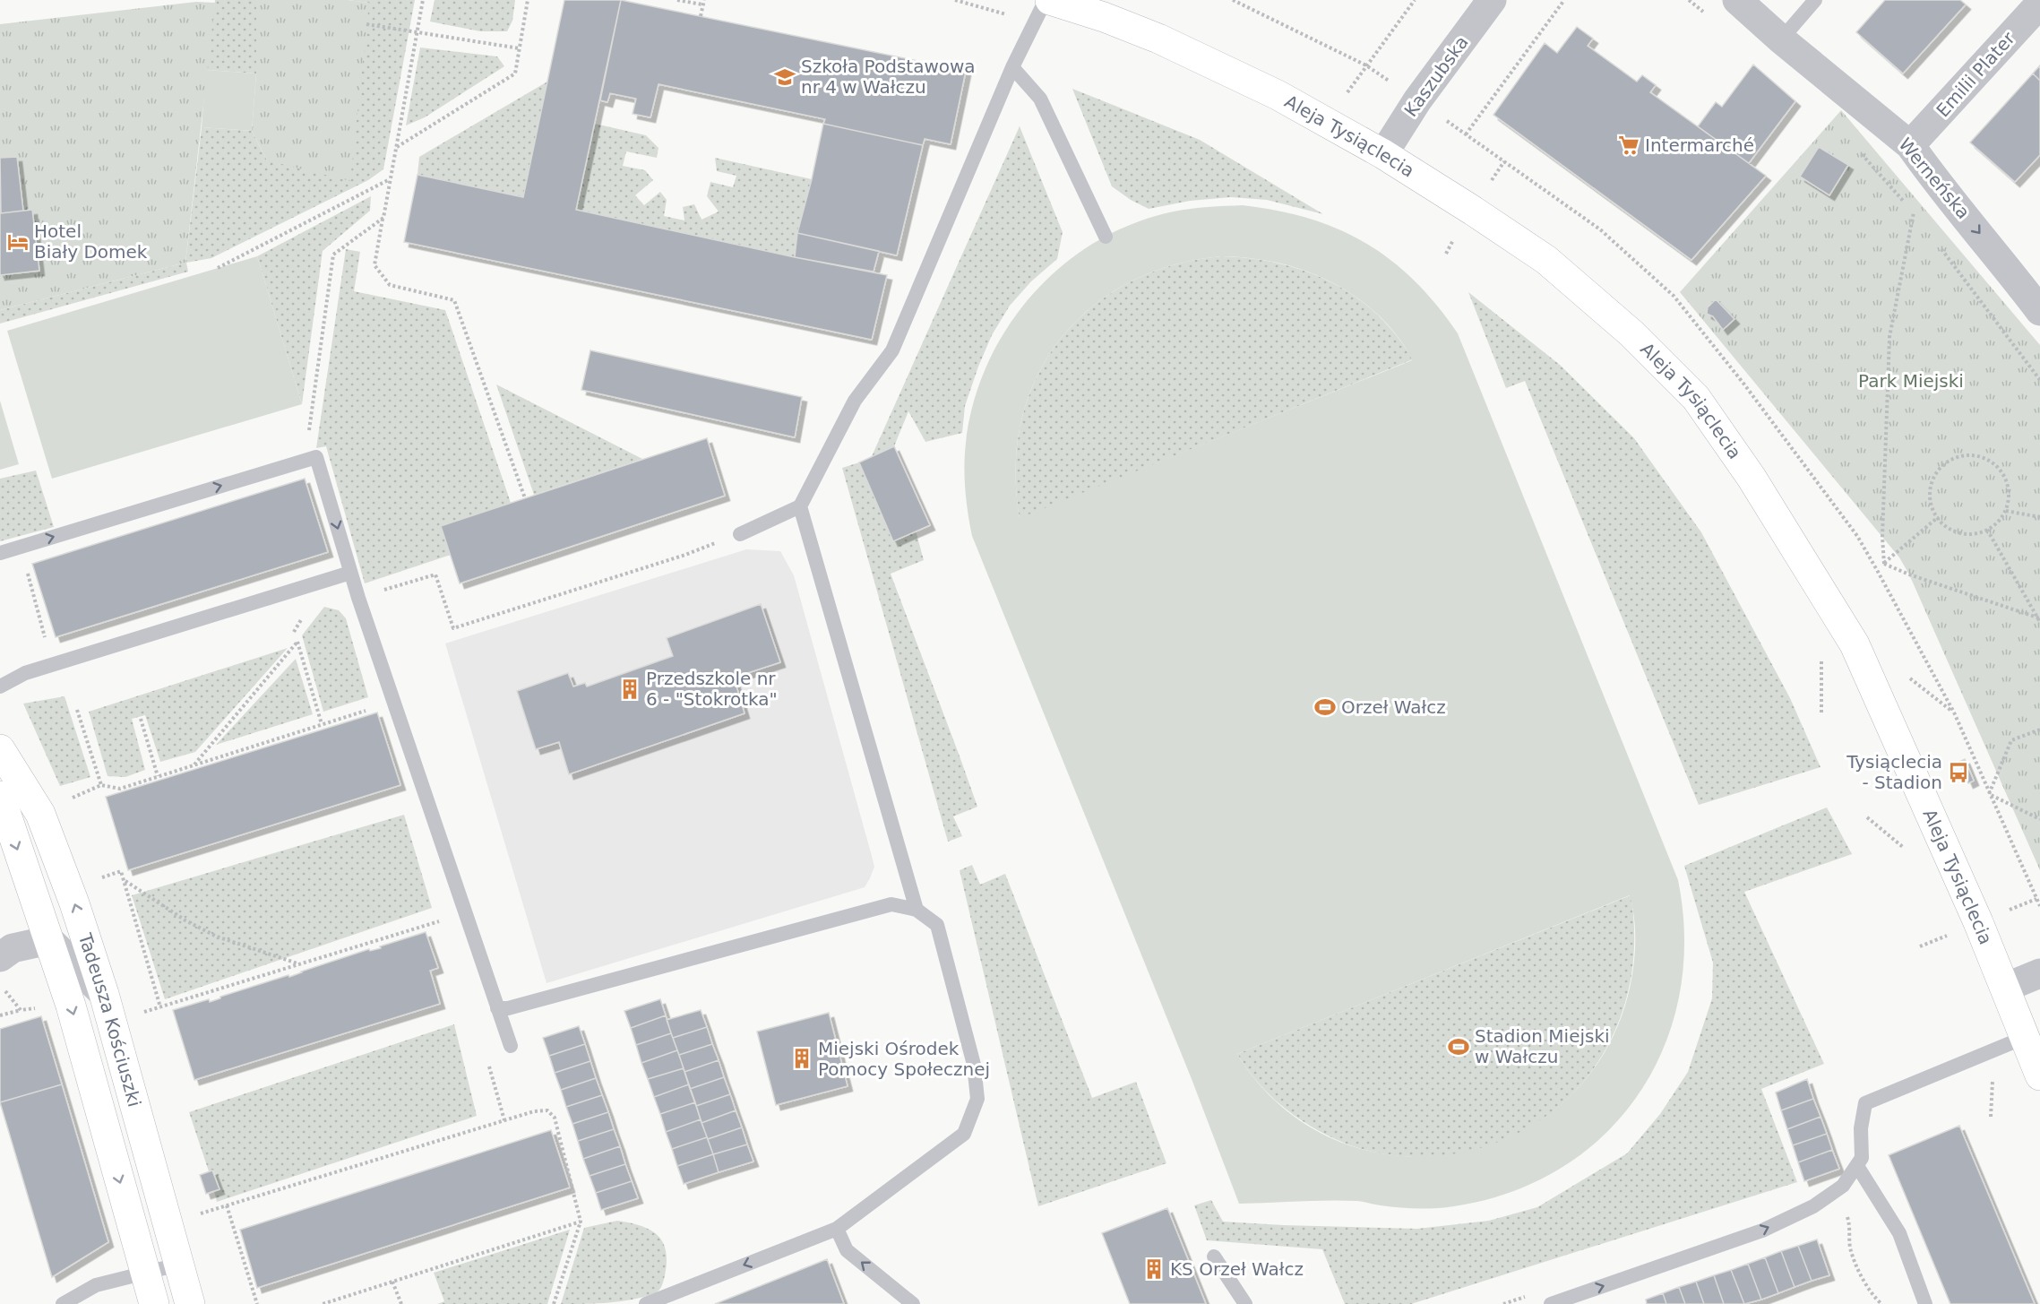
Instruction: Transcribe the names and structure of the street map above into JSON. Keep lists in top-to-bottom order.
{
  "streets": {
    "street": [
      "Emilii Plater",
      "Kaszubska",
      "Aleja Tysiąclecia",
      "Werneńska",
      "Tadeusza Kościuszki"
    ]
  },
  "crossings": [
    ["Emilii Plater", "Werneńska"],
    ["Kaszubska", "Aleja Tysiąclecia"]
  ],
  "one_way": ["Werneńska"],
  "parks": ["Park Miejski"],
  "places": {
    "school or university": ["Szkoła Podstawowa nr 4 w Wałczu"],
    "supermarket": ["Intermarché"],
    "hotel": ["Hotel Biały Domek"],
    "building": ["Przedszkole nr 6 - \"Stokrotka\"", "Miejski Ośrodek Pomocy Społecznej", "KS Orzeł Wałcz"],
    "sports": ["Orzeł Wałcz", "Stadion Miejski w Wałczu"],
    "bus stop": ["Tysiąclecia - Stadion"]
  }
}
